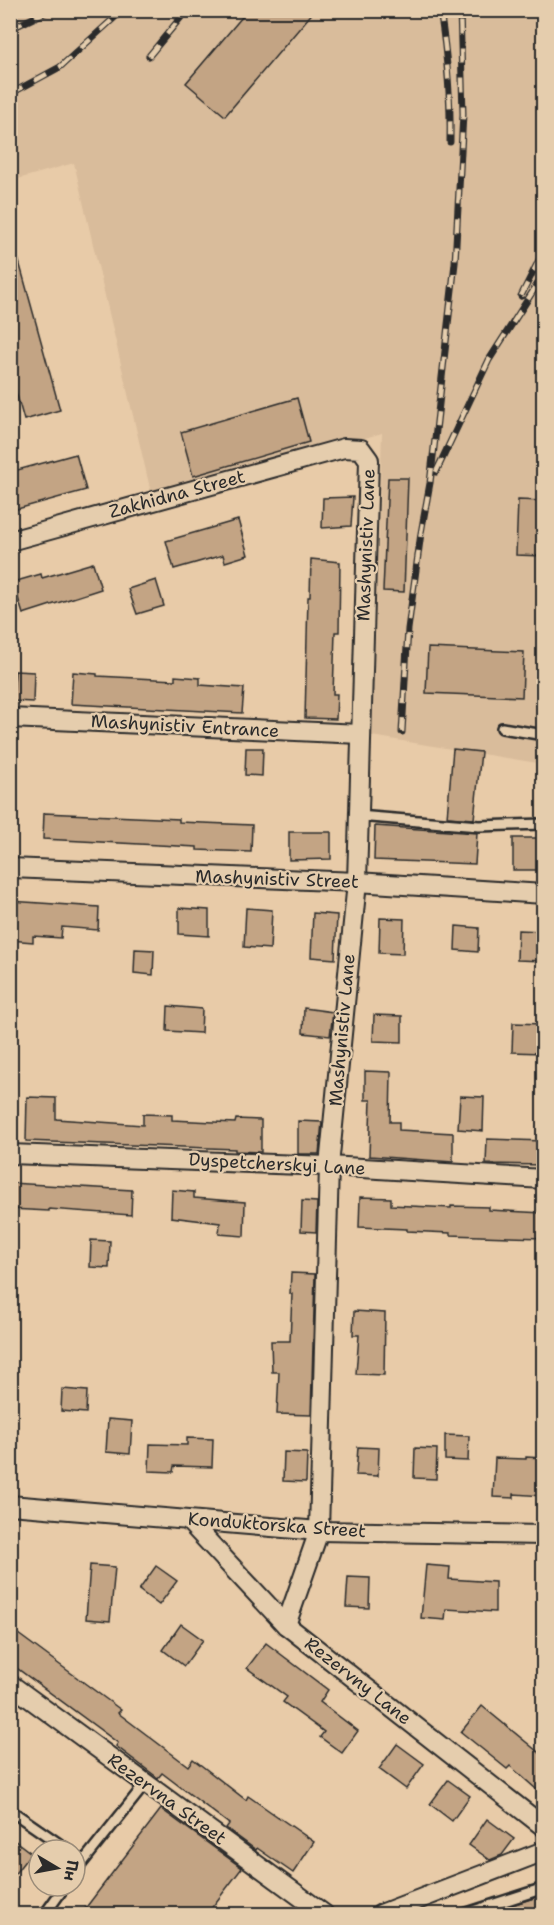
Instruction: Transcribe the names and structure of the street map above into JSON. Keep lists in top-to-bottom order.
{
  "streets": {
    "street": [
      "Zakhidna Street",
      "Mashynistiv Lane",
      "Mashynistiv Entrance",
      "Mashynistiv Street",
      "Dyspetcherskyi Lane",
      "Konduktorska Street",
      "Rezervny Lane",
      "Rezervna Street"
    ]
  },
  "crossings": [
    ["Zakhidna Street", "Mashynistiv Lane"],
    ["Mashynistiv Lane", "Mashynistiv Entrance"],
    ["Mashynistiv Lane", "Mashynistiv Street"],
    ["Mashynistiv Lane", "Dyspetcherskyi Lane"],
    ["Mashynistiv Lane", "Konduktorska Street"],
    ["Mashynistiv Lane", "Rezervny Lane"],
    ["Konduktorska Street", "Rezervny Lane"]
  ],
  "north": "right"
}
